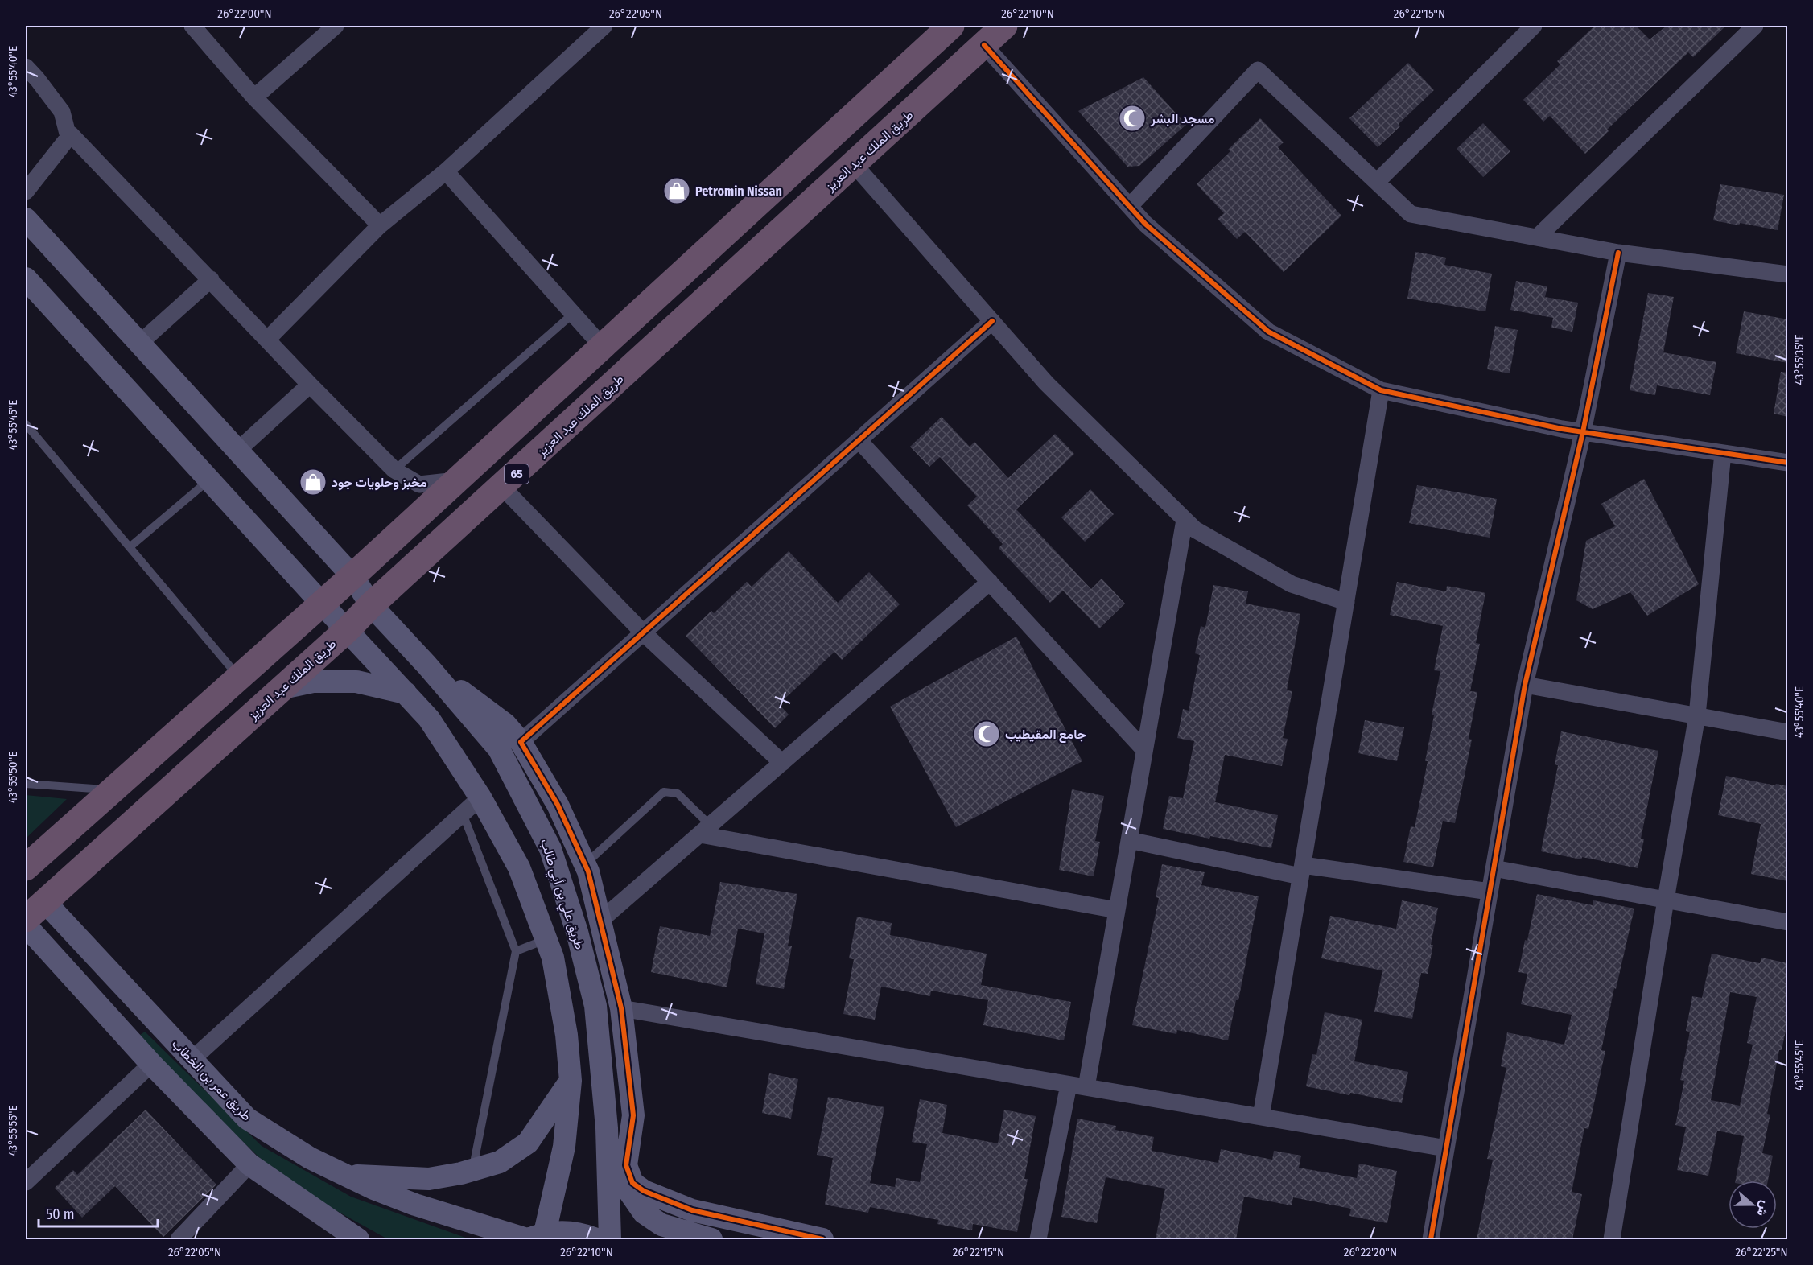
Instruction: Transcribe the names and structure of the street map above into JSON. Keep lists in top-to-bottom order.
{
  "streets": {
    "highway": ["طريق الملك عبد العزيز", "65"],
    "main road": ["طريق علي بن أبي طالب", "طريق عمر بن الخطاب"]
  },
  "crossings": [
    ["طريق الملك عبد العزيز", "طريق علي بن أبي طالب"],
    ["طريق الملك عبد العزيز", "طريق عمر بن الخطاب"]
  ],
  "places": {
    "mosque": ["مسجد البشر", "جامع المقيطيب"],
    "shop": ["Petromin Nissan", "مخبز وحلويات جود"]
  },
  "scale_bar": "50 m",
  "north": "right",
  "coordinates": [
    "26°22'00\"N",
    "26°22'05\"N",
    "26°22'10\"N",
    "26°22'15\"N",
    "43°55'40\"E",
    "43°55'35\"E",
    "43°55'45\"E",
    "43°55'50\"E",
    "43°55'55\"E",
    "26°22'20\"N",
    "26°22'25\"N"
  ]
}
